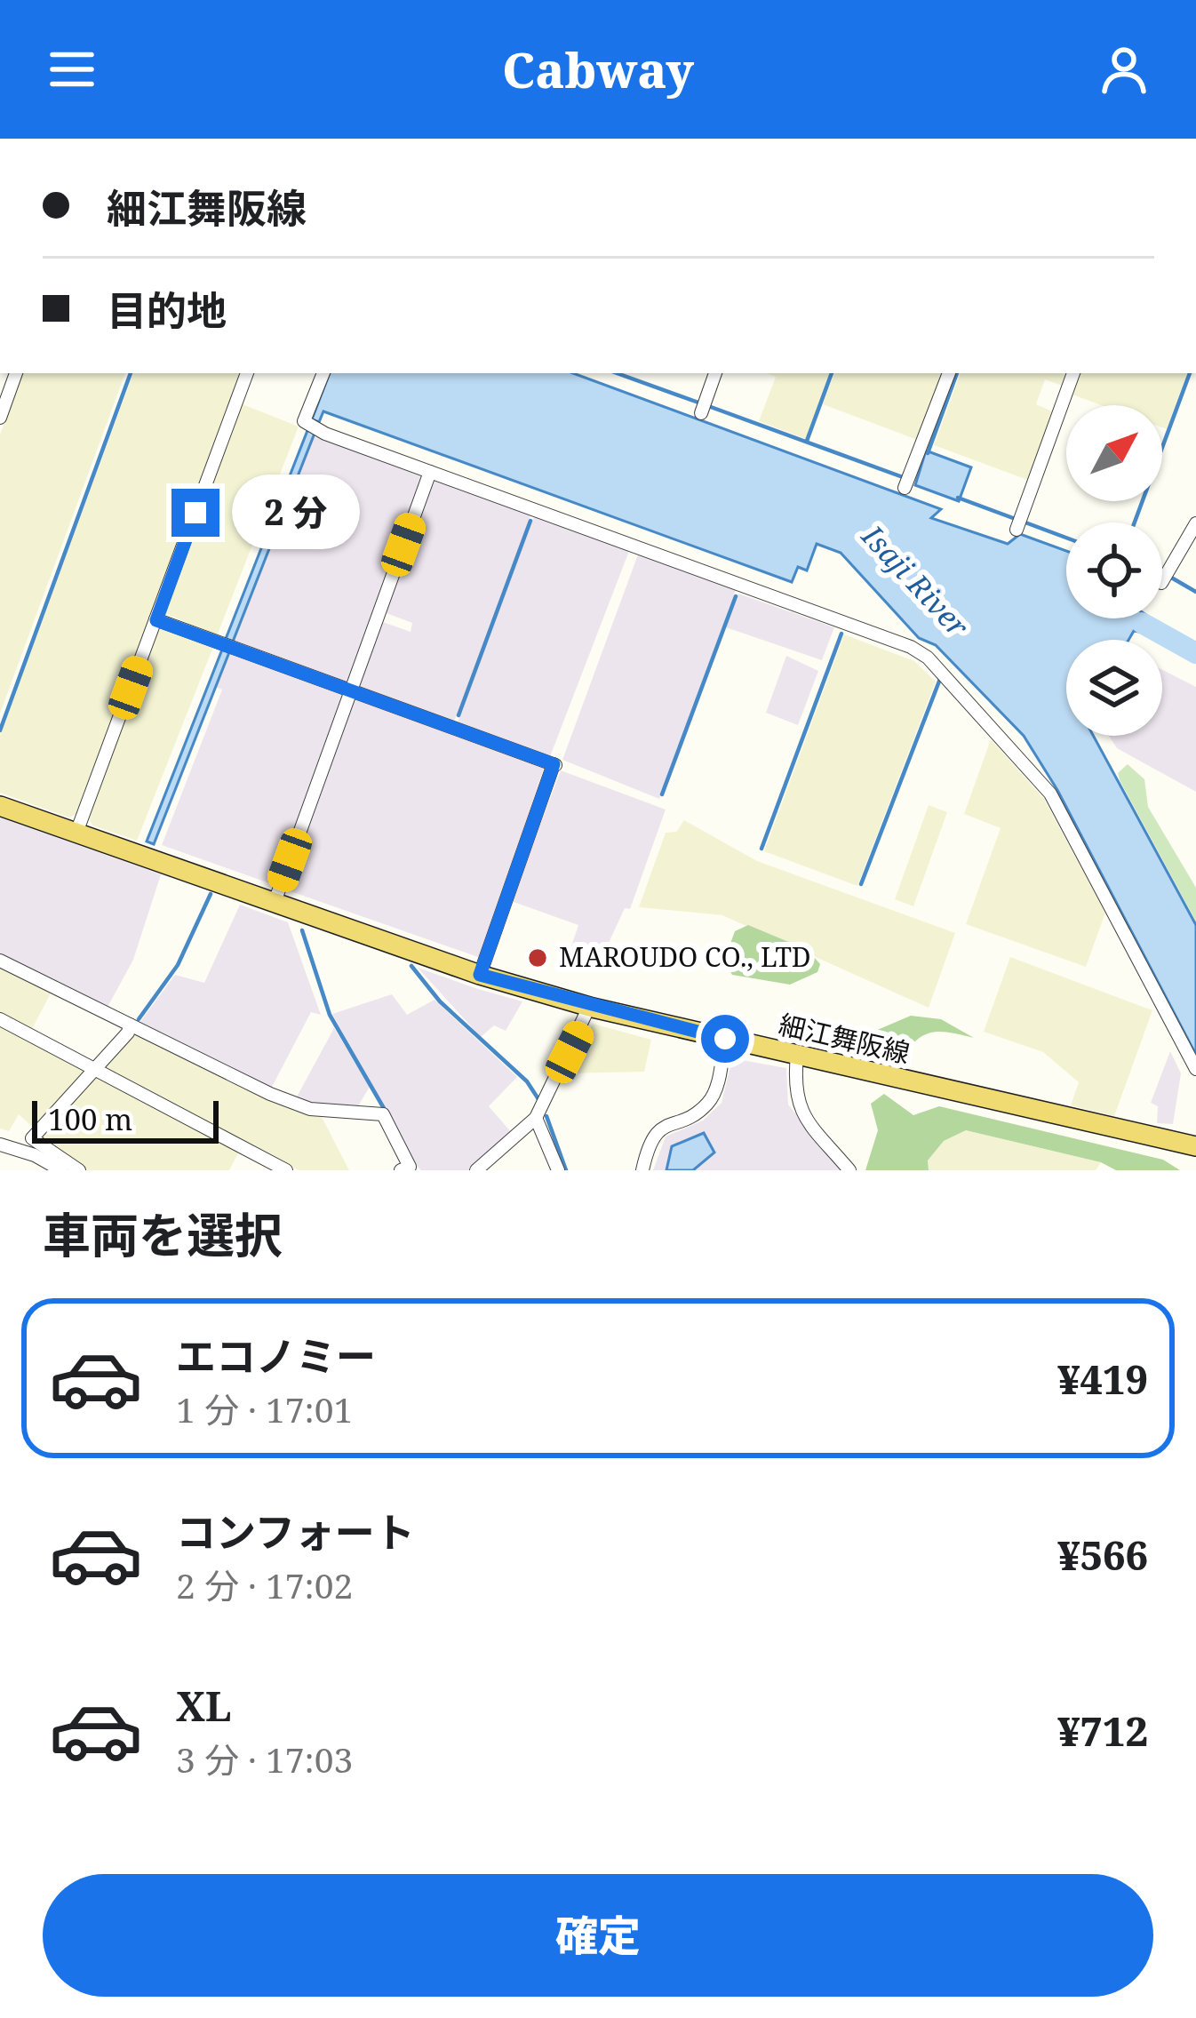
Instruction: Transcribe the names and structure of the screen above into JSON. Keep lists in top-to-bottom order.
{
  "streets": {
    "main road": ["細江舞阪線"]
  },
  "water": ["Isaji River"],
  "places": ["MAROUDO CO., LTD"],
  "scale_bar": "100 m",
  "north": "top right",
  "page": {
    "header": "Cabway",
    "banner": ["細江舞阪線", "目的地"],
    "bubble": "2 分",
    "scale": "100 m",
    "heading": "車両を選択",
    "list": [
      {
        "name": "エコノミー",
        "note": "1 分 · 17:01",
        "value": "¥419"
      },
      {
        "name": "コンフォート",
        "note": "2 分 · 17:02",
        "value": "¥566"
      },
      {
        "name": "XL",
        "note": "3 分 · 17:03",
        "value": "¥712"
      }
    ],
    "buttons": "確定"
  }
}
